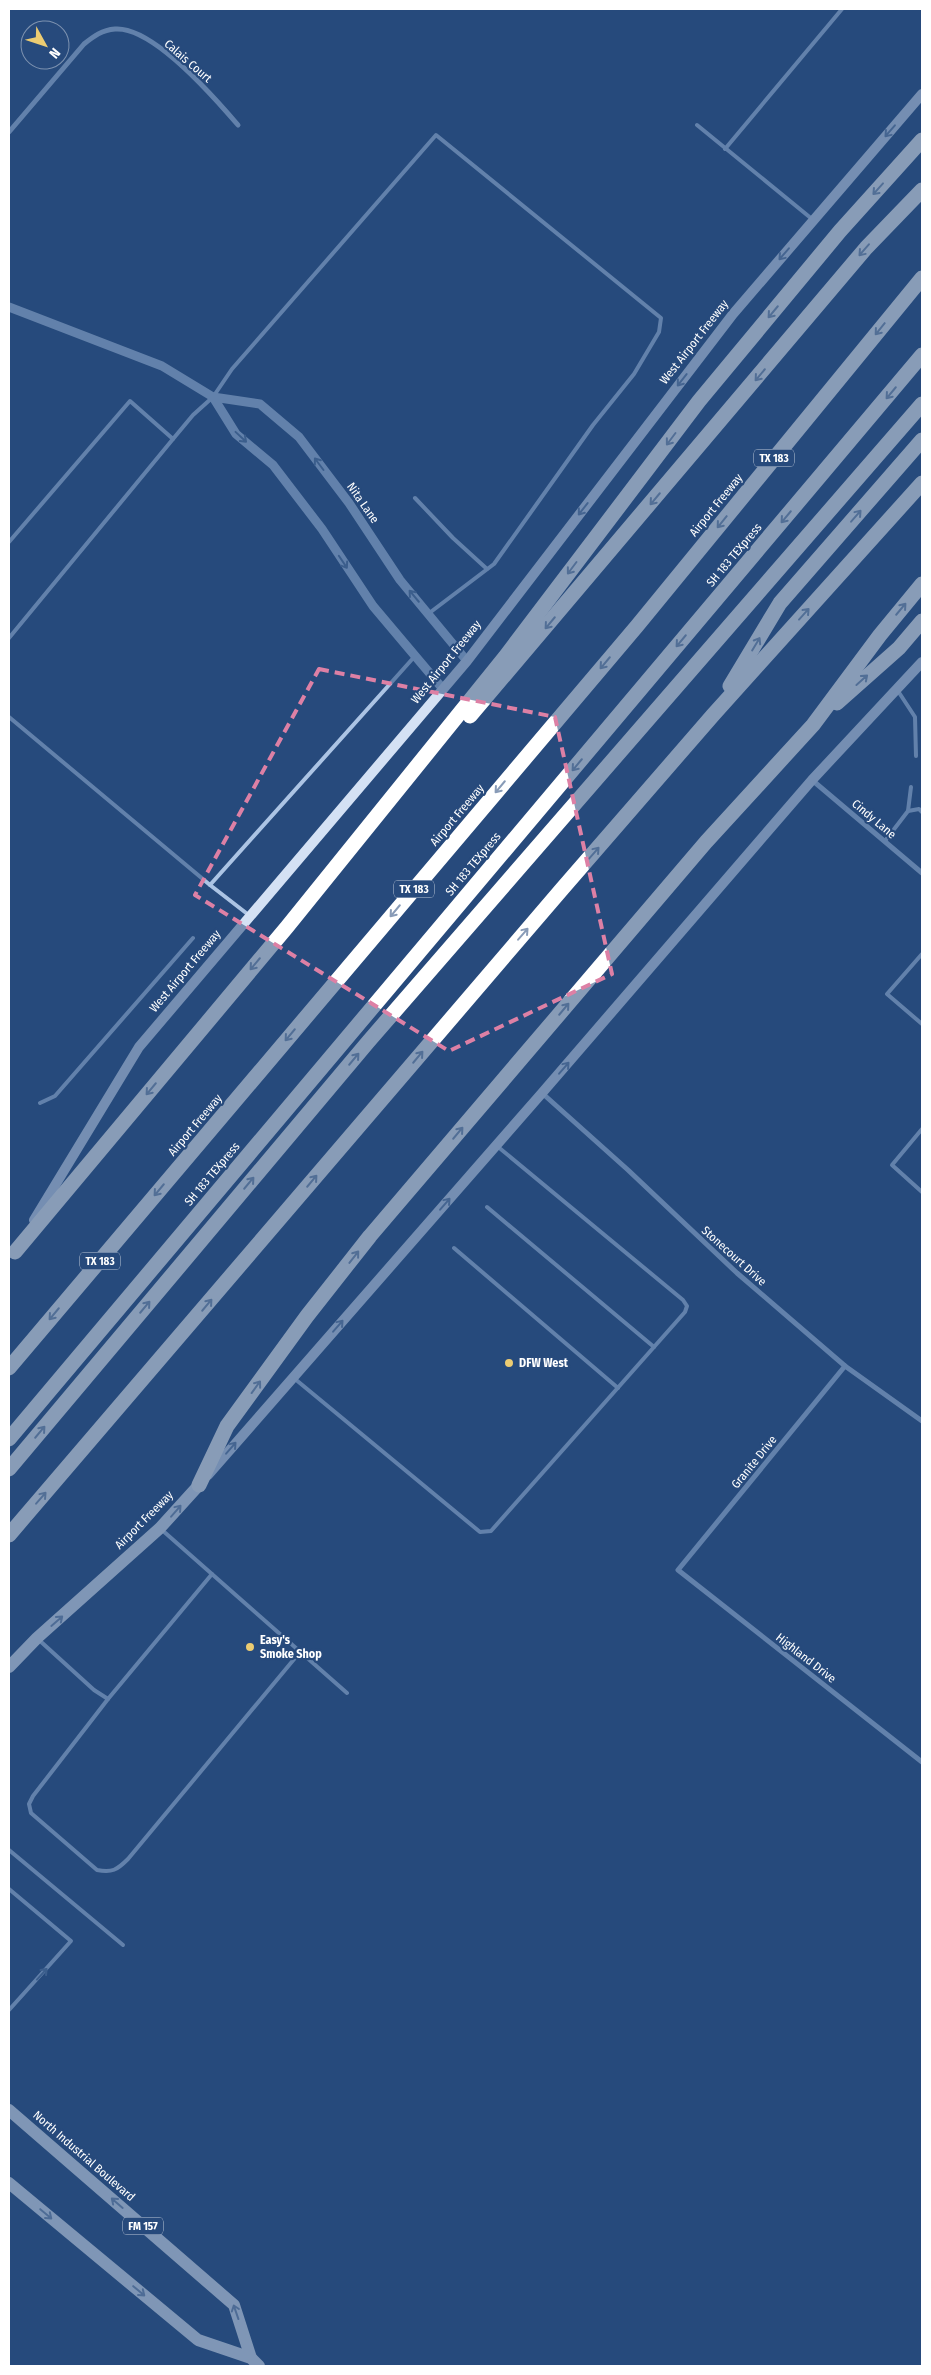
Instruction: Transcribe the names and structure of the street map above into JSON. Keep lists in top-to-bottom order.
{
  "streets": {
    "highway": ["TX 183", "Airport Freeway", "SH 183 TEXpress"],
    "main road": ["West Airport Freeway", "North Industrial Boulevard", "FM 157"],
    "street": [
      "Calais Court",
      "Nita Lane",
      "Cindy Lane",
      "Stonecourt Drive",
      "Granite Drive",
      "Highland Drive"
    ]
  },
  "crossings": [
    ["West Airport Freeway", "Nita Lane"],
    ["Airport Freeway", "Cindy Lane"],
    ["Airport Freeway", "Stonecourt Drive"],
    ["Stonecourt Drive", "Granite Drive"],
    ["Granite Drive", "Highland Drive"]
  ],
  "one_way": ["West Airport Freeway"],
  "places": ["DFW West", "Easy's Smoke Shop"],
  "north": "bottom right"
}
